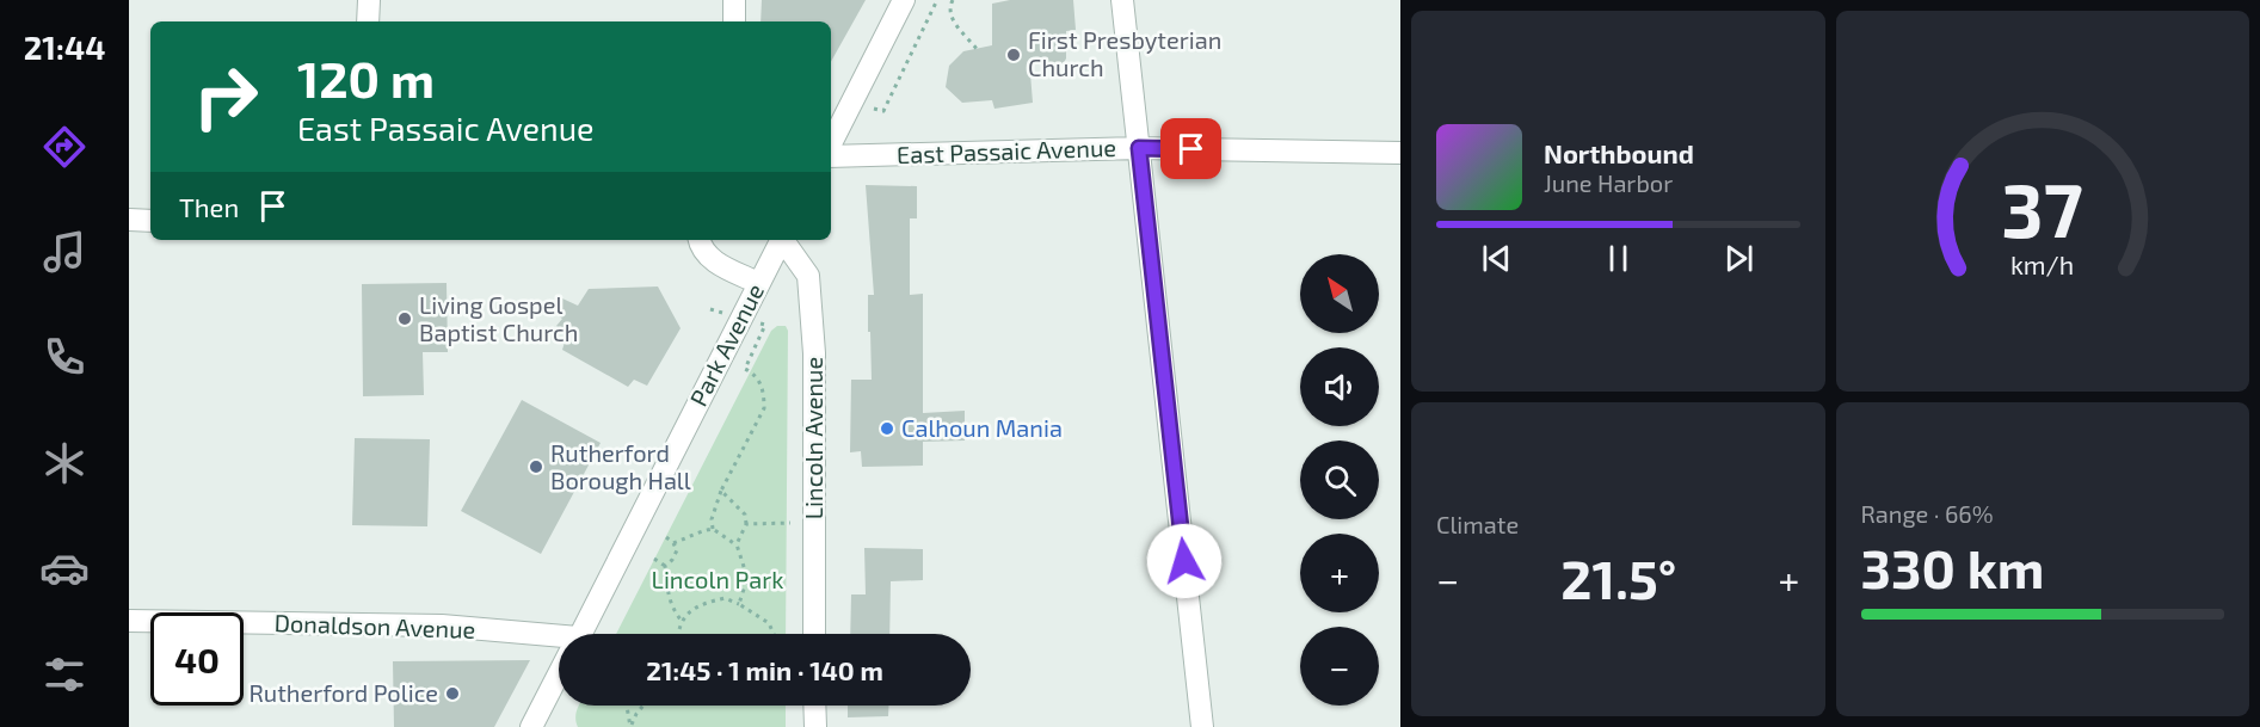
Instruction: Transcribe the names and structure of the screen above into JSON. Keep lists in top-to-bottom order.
{
  "streets": {
    "street": [
      "East Passaic Avenue",
      "Park Avenue",
      "Lincoln Avenue",
      "Donaldson Avenue"
    ]
  },
  "parks": ["Lincoln Park"],
  "places": [
    "First Presbyterian Church",
    "Living Gospel Baptist Church",
    "Calhoun Mania",
    "Rutherford Borough Hall",
    "Rutherford Police"
  ],
  "north": "top left",
  "page": {
    "tabs": "21:44",
    "turn": ["120 m", "East Passaic Avenue"],
    "song": ["Northbound", "June Harbor"],
    "then": "Then",
    "map_buttons": ["+", "−"],
    "tile": [
      "Climate",
      ["Range · 66%", "330 km"]
    ],
    "heat": ["−", "21.5°", "+"],
    "limit": "40",
    "trip": "21:45 · 1 min · 140 m",
    "gauge": ["37", "km/h"]
  }
}
